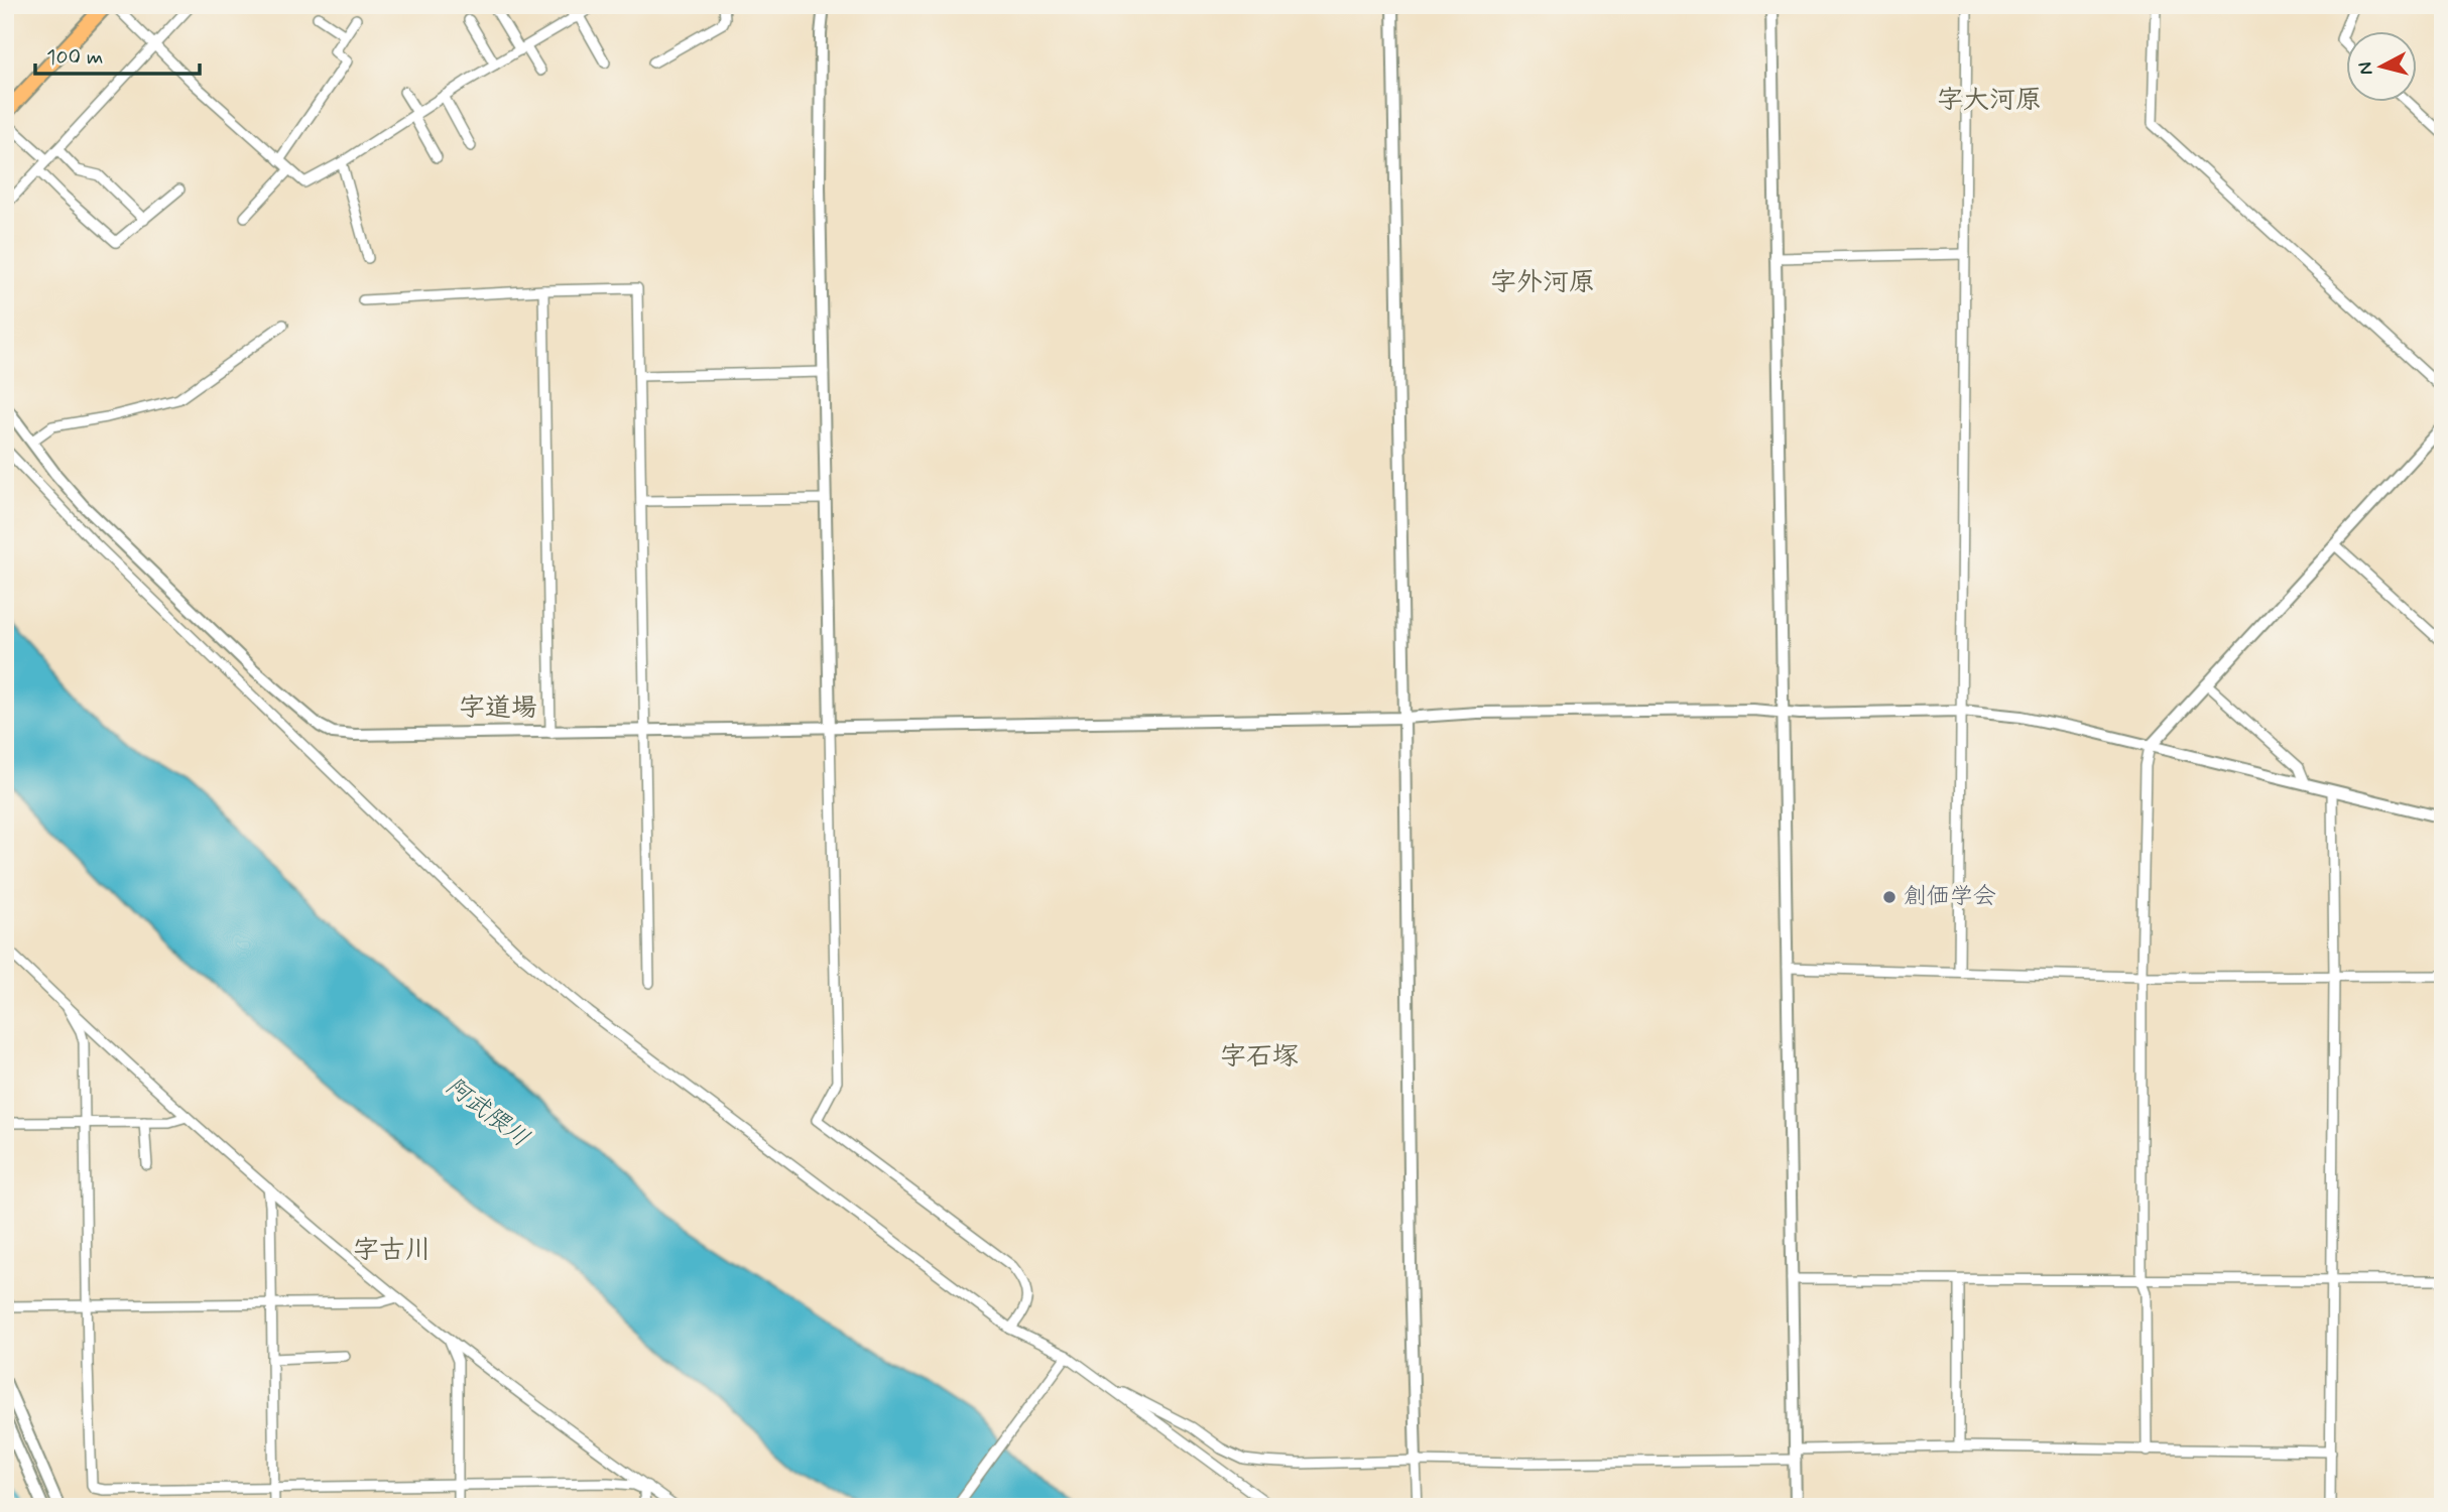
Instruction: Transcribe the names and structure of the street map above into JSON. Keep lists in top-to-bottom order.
{
  "districts": [
    "字大河原",
    "字外河原",
    "字道場",
    "字石塚",
    "字古川"
  ],
  "water": ["阿武隈川"],
  "places": ["創価学会"],
  "scale_bar": "100 m",
  "north": "left"
}
